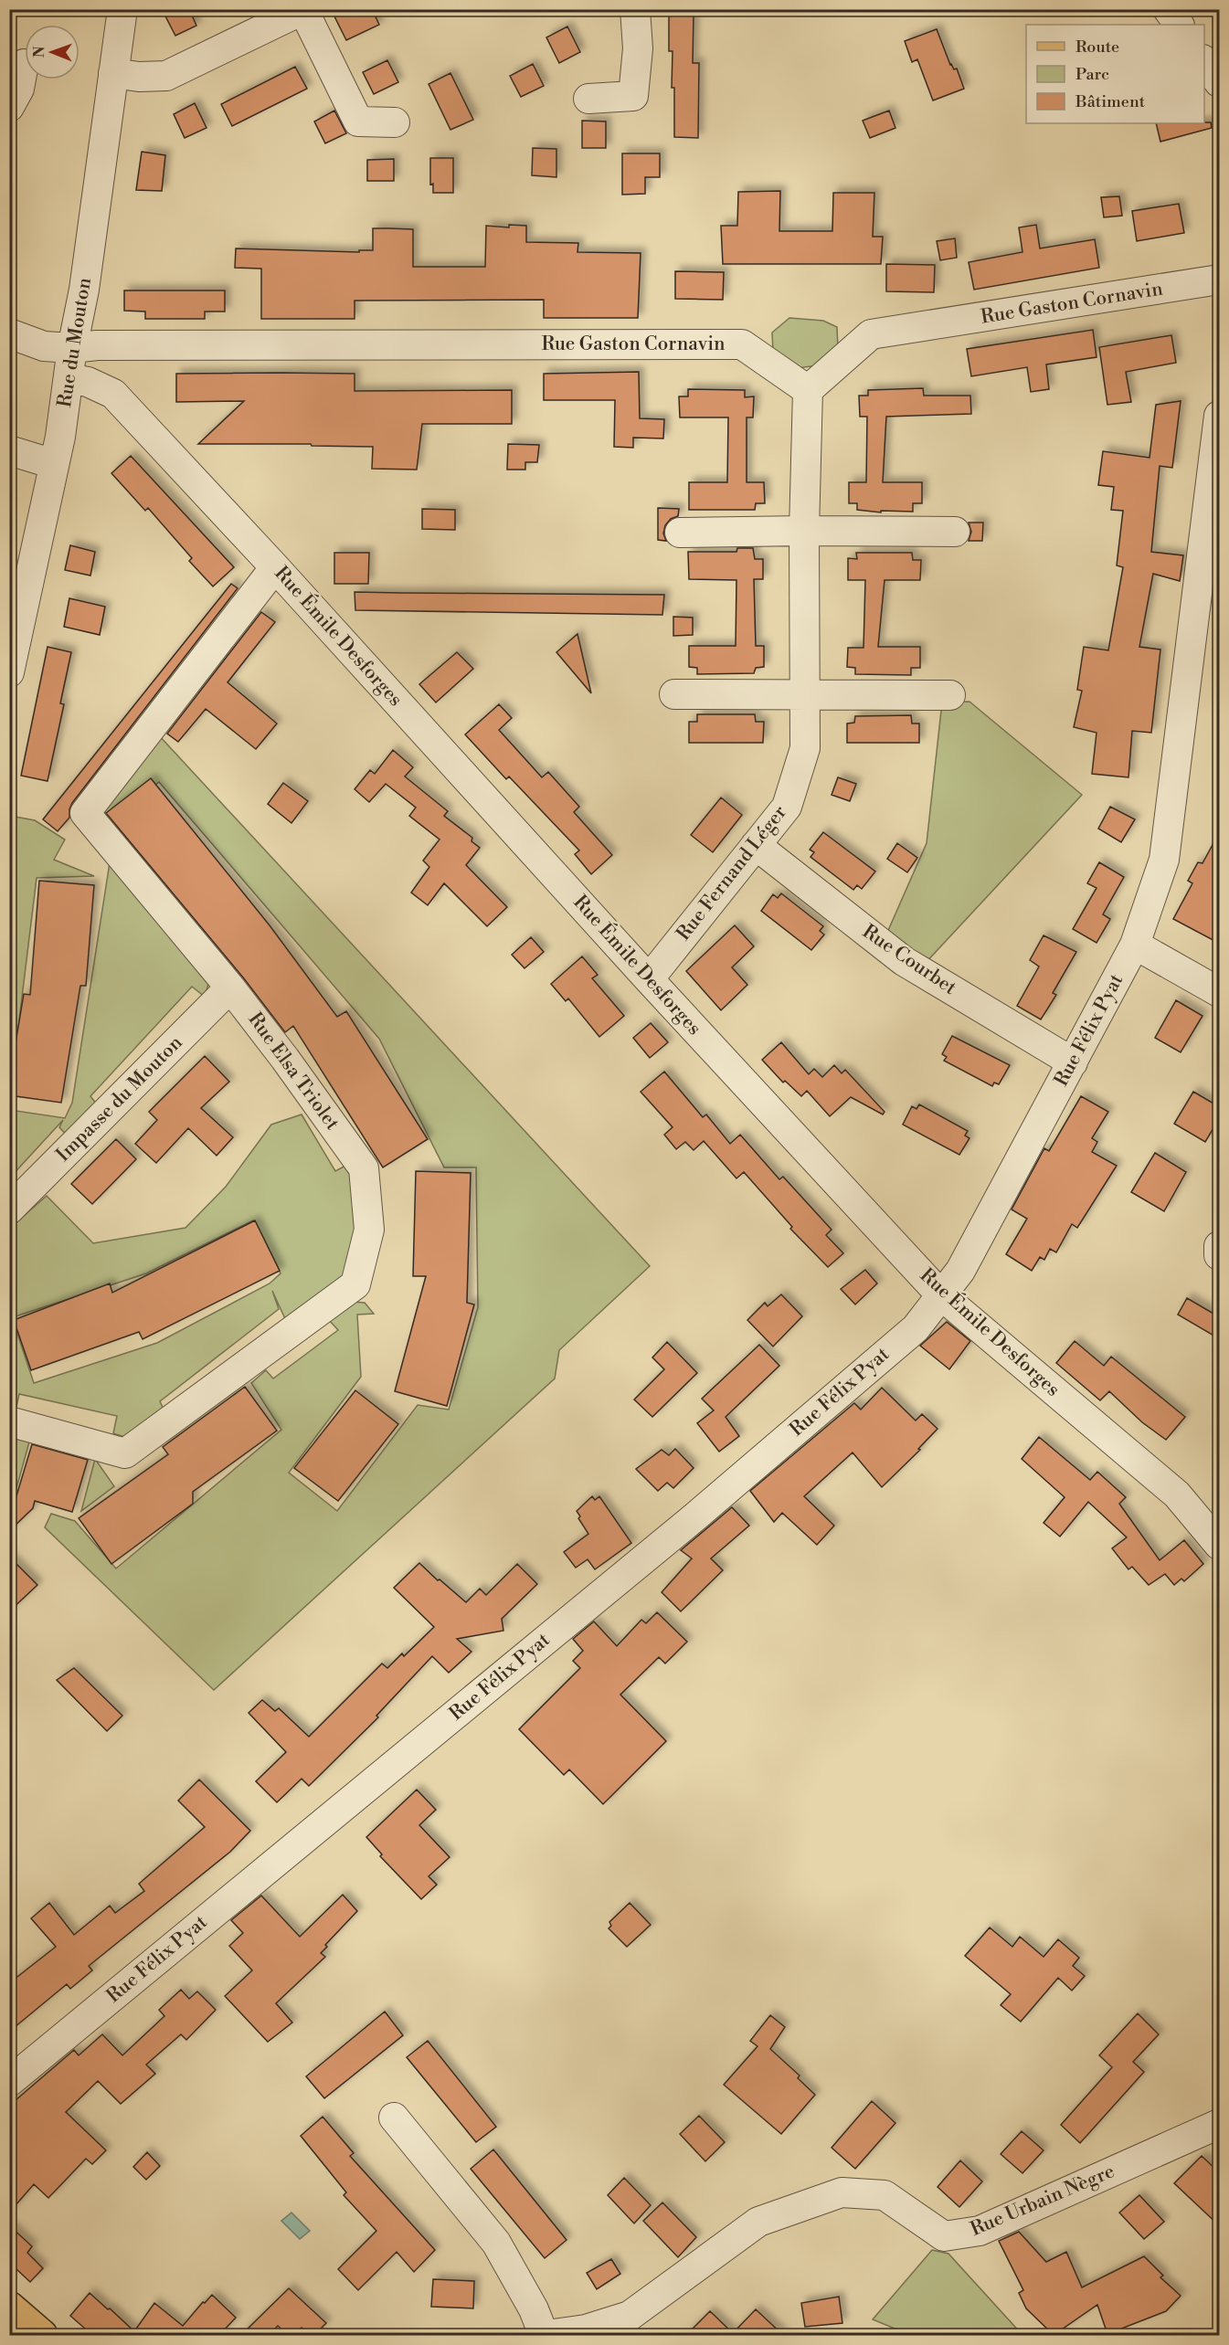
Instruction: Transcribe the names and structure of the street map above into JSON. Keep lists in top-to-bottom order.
{
  "streets": {
    "street": [
      "Rue Gaston Cornavin",
      "Rue du Mouton",
      "Rue Émile Desforges",
      "Rue Fernand Léger",
      "Rue Courbet",
      "Rue Félix Pyat",
      "Rue Elsa Triolet",
      "Impasse du Mouton",
      "Rue Urbain Nègre"
    ]
  },
  "crossings": [
    ["Rue Gaston Cornavin", "Rue du Mouton"],
    ["Rue Gaston Cornavin", "Rue Fernand Léger"],
    ["Rue du Mouton", "Rue Émile Desforges"],
    ["Rue Émile Desforges", "Rue Fernand Léger"],
    ["Rue Émile Desforges", "Rue Félix Pyat"],
    ["Rue Émile Desforges", "Rue Elsa Triolet"],
    ["Rue Fernand Léger", "Rue Courbet"],
    ["Rue Courbet", "Rue Félix Pyat"],
    ["Rue Elsa Triolet", "Impasse du Mouton"]
  ],
  "legend": ["Route", "Parc", "Bâtiment"],
  "north": "left"
}
